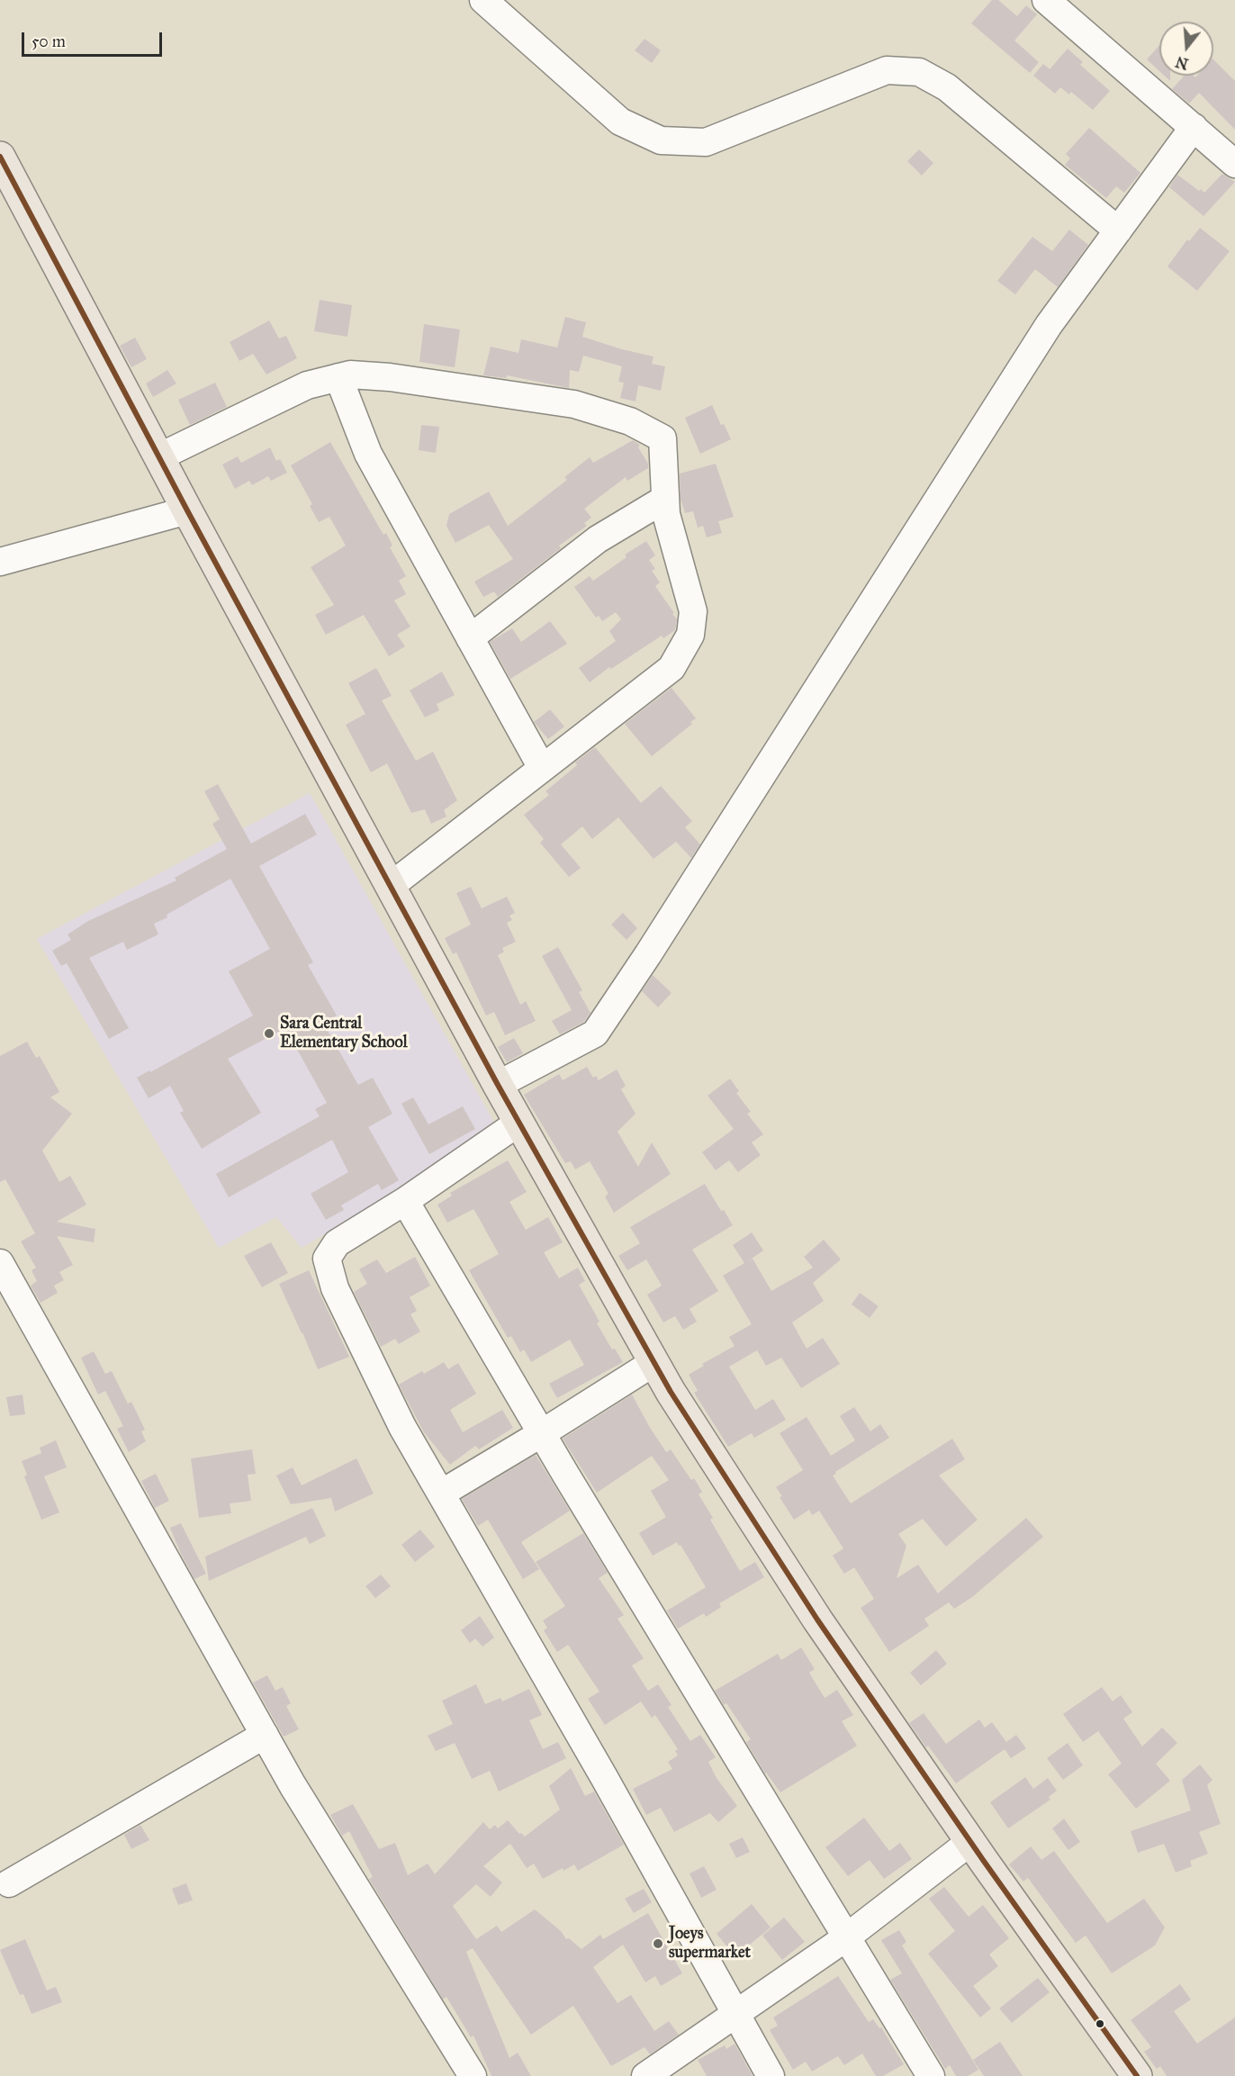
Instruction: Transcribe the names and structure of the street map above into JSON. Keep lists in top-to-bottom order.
{
  "places": ["Sara Central Elementary School", "Joeys supermarket"],
  "scale_bar": "50 m",
  "north": "bottom"
}
